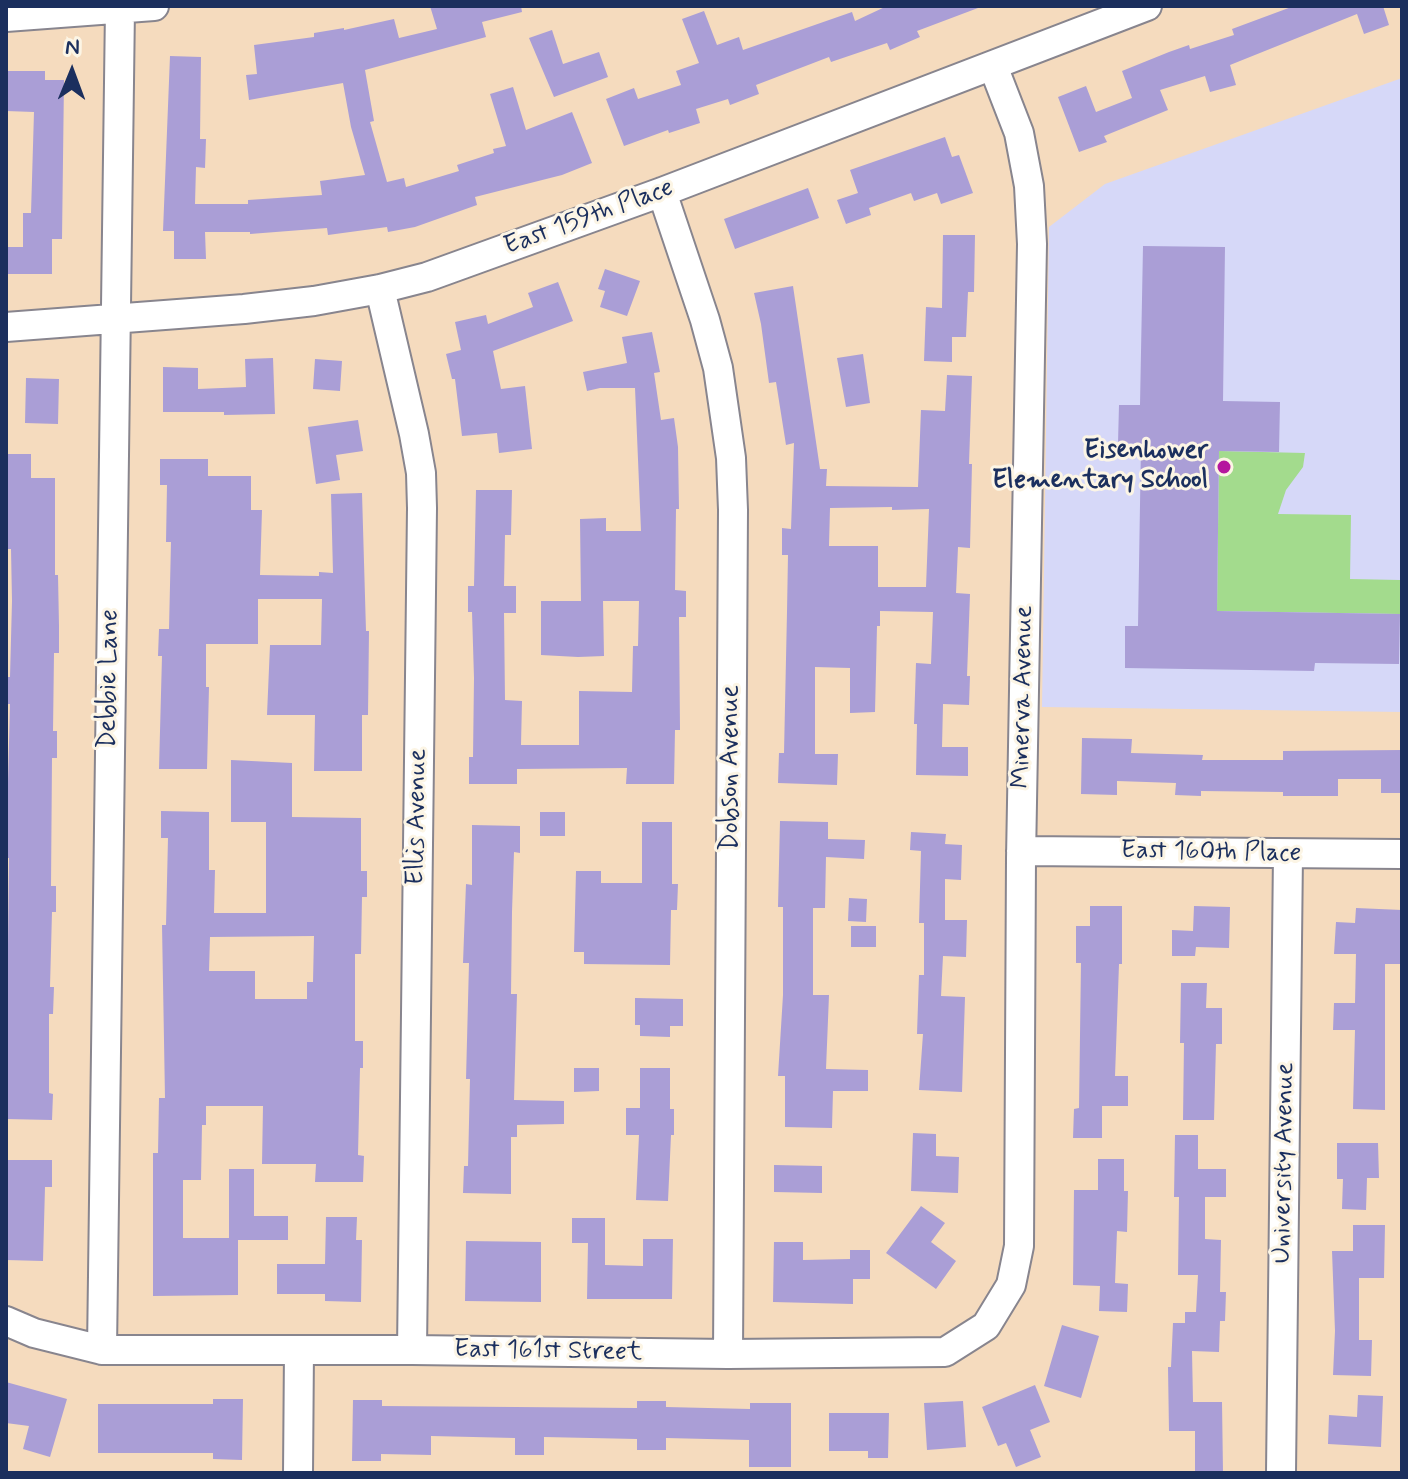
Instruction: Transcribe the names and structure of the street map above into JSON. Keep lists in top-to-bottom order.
{
  "streets": {
    "street": [
      "East 159th Place",
      "Debbie Lane",
      "Minerva Avenue",
      "Dobson Avenue",
      "Ellis Avenue",
      "East 160th Place",
      "University Avenue",
      "East 161st Street"
    ]
  },
  "crossings": [
    ["East 159th Place", "Debbie Lane"],
    ["East 159th Place", "Minerva Avenue"],
    ["East 159th Place", "Dobson Avenue"],
    ["East 159th Place", "Ellis Avenue"],
    ["Debbie Lane", "East 161st Street"],
    ["Minerva Avenue", "East 160th Place"],
    ["Minerva Avenue", "East 161st Street"],
    ["Dobson Avenue", "East 161st Street"],
    ["Ellis Avenue", "East 161st Street"],
    ["East 160th Place", "University Avenue"]
  ],
  "places": ["Eisenhower Elementary School"],
  "north": "top"
}
